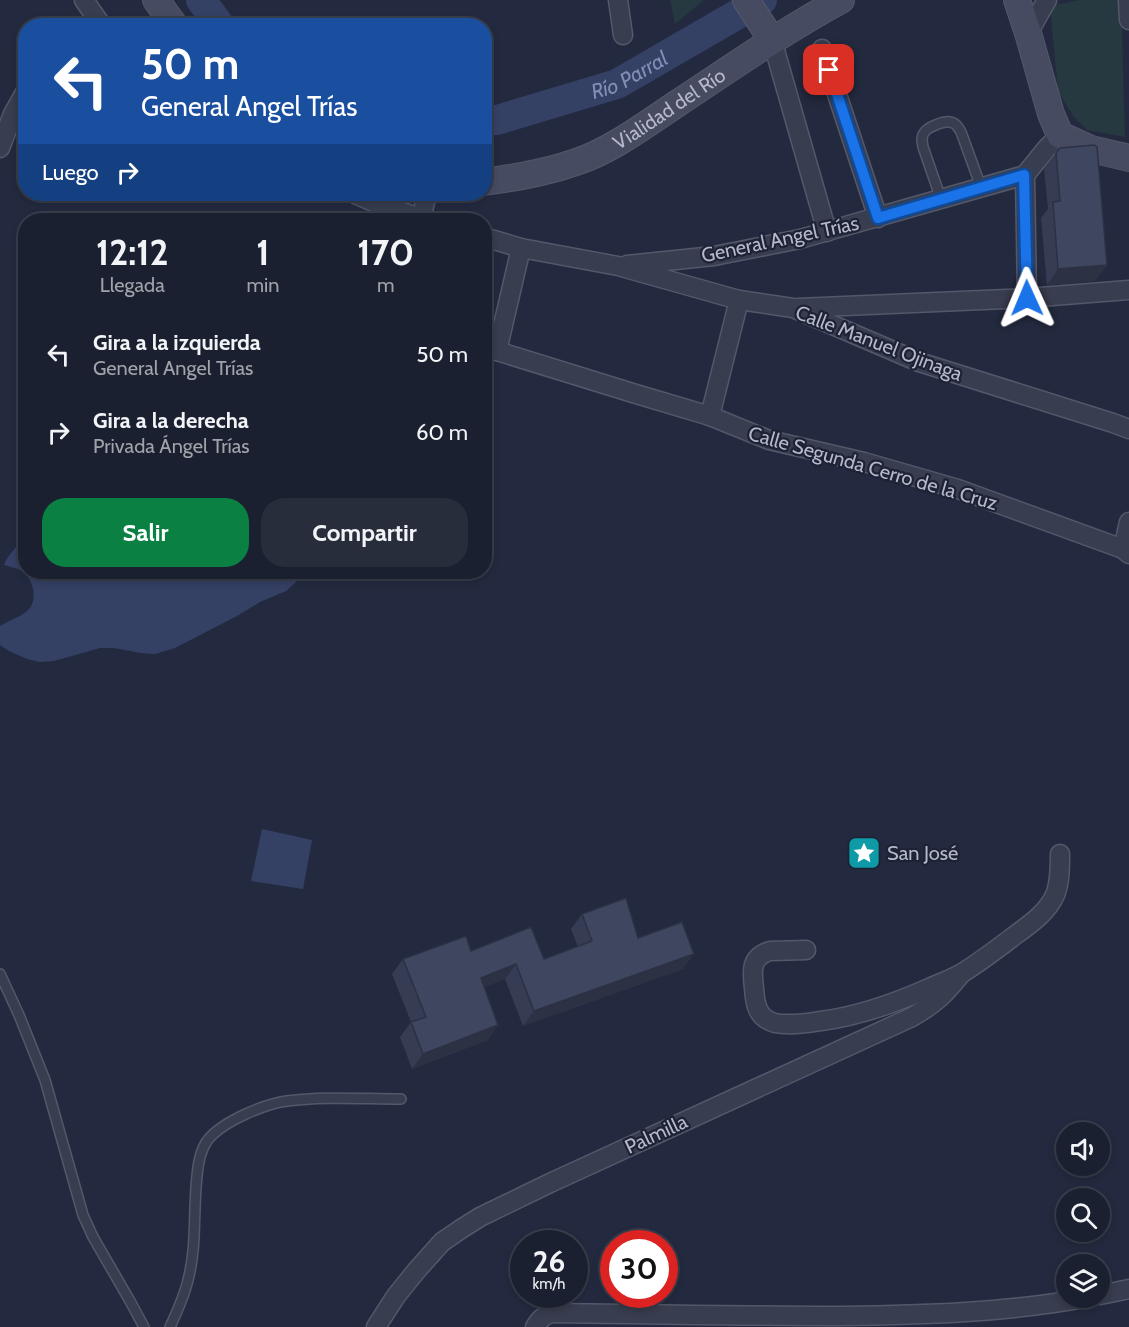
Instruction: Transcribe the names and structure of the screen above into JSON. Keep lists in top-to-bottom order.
{
  "streets": {
    "main road": ["Vialidad del Río"],
    "street": [
      "General Angel Trías",
      "Calle Manuel Ojinaga",
      "Calle Segunda Cerro de la Cruz",
      "Palmilla"
    ]
  },
  "crossings": [
    ["General Angel Trías", "Calle Manuel Ojinaga"]
  ],
  "water": ["Río Parral"],
  "places": {
    "place": ["San José"]
  },
  "page": {
    "turn": ["50 m", "General Angel Trías"],
    "then": "Luego",
    "eta": [
      "12:12",
      "Llegada",
      "1",
      "min",
      "170",
      "m"
    ],
    "list": [
      {
        "name": "Gira a la izquierda",
        "note": "General Angel Trías",
        "value": "50 m"
      },
      {
        "name": "Gira a la derecha",
        "note": "Privada Ángel Trías",
        "value": "60 m"
      }
    ],
    "buttons": ["Salir", "Compartir"],
    "speed": "26 km/h",
    "limit": "30"
  }
}
